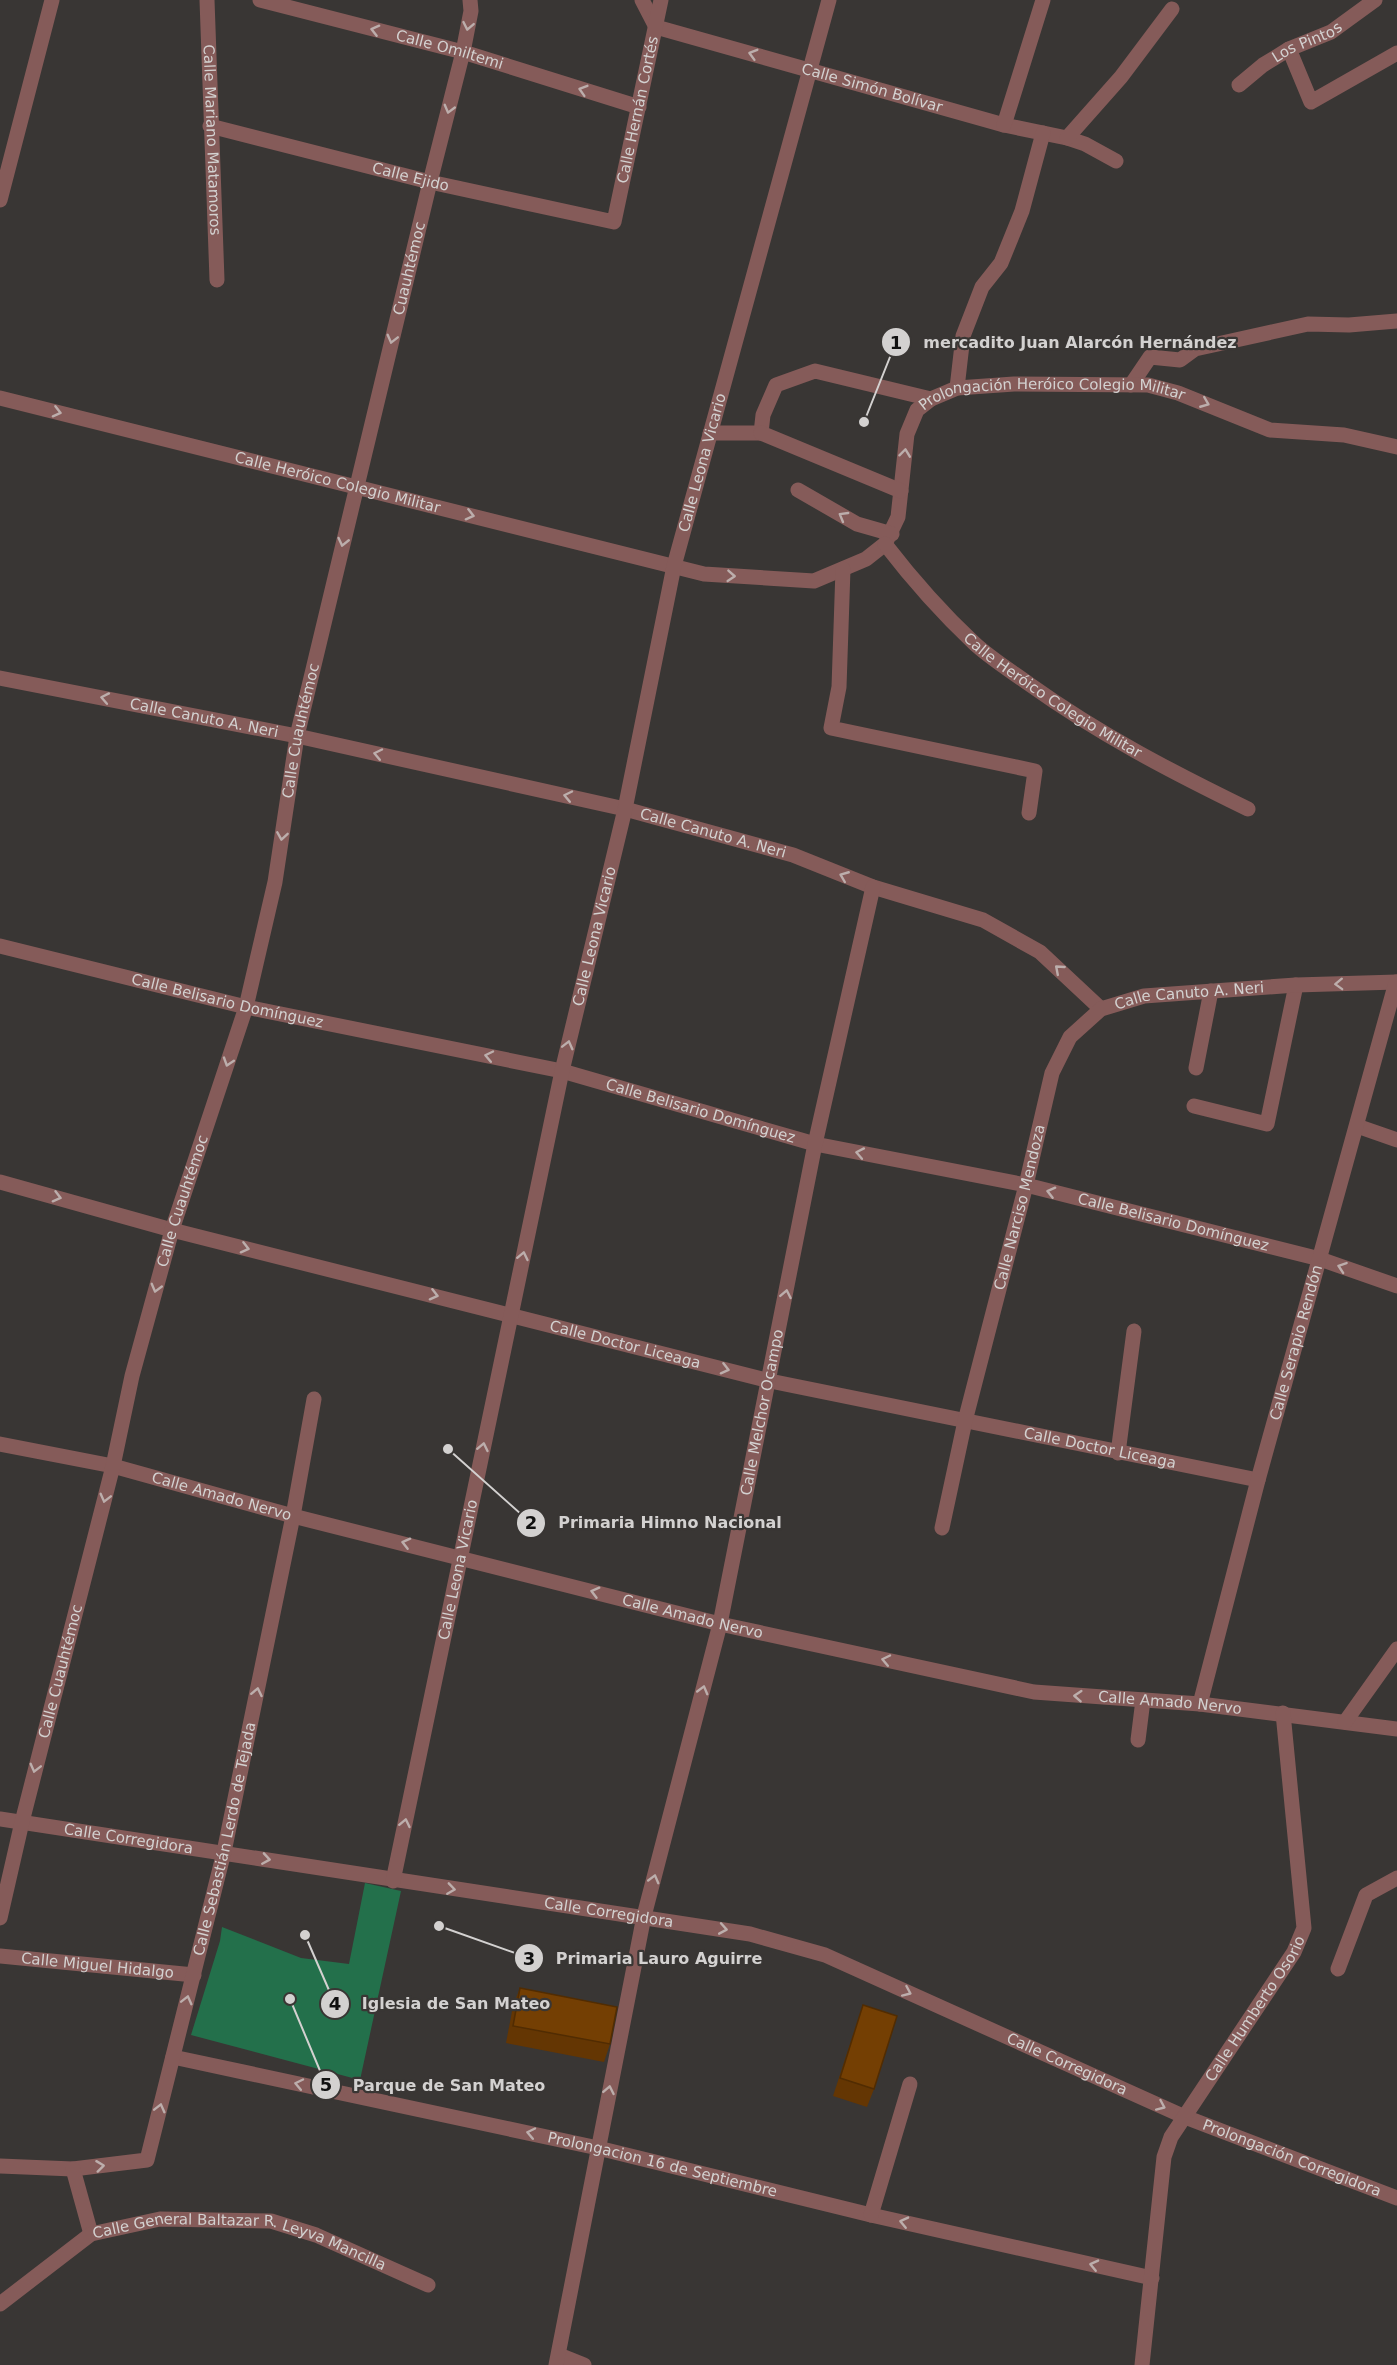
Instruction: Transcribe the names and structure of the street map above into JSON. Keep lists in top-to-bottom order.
{
  "streets": {
    "street": [
      "Los Pintos",
      "Calle Omiltemi",
      "Calle Simón Bolívar",
      "Calle Hernán Cortés",
      "Calle Mariano Matamoros",
      "Calle Ejido",
      "Cuauhtémoc",
      "Prolongación Heróico Colegio Militar",
      "Calle Leona Vicario",
      "Calle Heróico Colegio Militar",
      "Calle Canuto A. Neri",
      "Calle Cuauhtémoc",
      "Calle Belisario Domínguez",
      "Calle Narciso Mendoza",
      "Calle Serapio Rendón",
      "Calle Doctor Liceaga",
      "Calle Melchor Ocampo",
      "Calle Amado Nervo",
      "Calle Corregidora",
      "Calle Sebastián Lerdo de Tejada",
      "Calle Miguel Hidalgo",
      "Calle Humberto Osorio",
      "Prolongación Corregidora",
      "Prolongacion 16 de Septiembre",
      "Calle General Baltazar R. Leyva Mancilla"
    ]
  },
  "crossings": [
    ["Calle Omiltemi", "Calle Hernán Cortés"],
    ["Calle Omiltemi", "Cuauhtémoc"],
    ["Calle Simón Bolívar", "Calle Hernán Cortés"],
    ["Calle Simón Bolívar", "Calle Leona Vicario"],
    ["Calle Hernán Cortés", "Calle Ejido"],
    ["Calle Mariano Matamoros", "Calle Ejido"],
    ["Calle Ejido", "Cuauhtémoc"],
    ["Cuauhtémoc", "Calle Heróico Colegio Militar"],
    ["Cuauhtémoc", "Calle Cuauhtémoc"],
    ["Prolongación Heróico Colegio Militar", "Calle Heróico Colegio Militar"],
    ["Calle Leona Vicario", "Calle Heróico Colegio Militar"],
    ["Calle Leona Vicario", "Calle Canuto A. Neri"],
    ["Calle Leona Vicario", "Calle Belisario Domínguez"],
    ["Calle Leona Vicario", "Calle Doctor Liceaga"],
    ["Calle Leona Vicario", "Calle Amado Nervo"],
    ["Calle Leona Vicario", "Calle Corregidora"],
    ["Calle Heróico Colegio Militar", "Calle Cuauhtémoc"],
    ["Calle Canuto A. Neri", "Calle Cuauhtémoc"],
    ["Calle Canuto A. Neri", "Calle Narciso Mendoza"],
    ["Calle Canuto A. Neri", "Calle Serapio Rendón"],
    ["Calle Canuto A. Neri", "Calle Melchor Ocampo"],
    ["Calle Cuauhtémoc", "Calle Belisario Domínguez"],
    ["Calle Cuauhtémoc", "Calle Doctor Liceaga"],
    ["Calle Cuauhtémoc", "Calle Amado Nervo"],
    ["Calle Cuauhtémoc", "Calle Corregidora"],
    ["Calle Belisario Domínguez", "Calle Narciso Mendoza"],
    ["Calle Belisario Domínguez", "Calle Serapio Rendón"],
    ["Calle Belisario Domínguez", "Calle Melchor Ocampo"],
    ["Calle Narciso Mendoza", "Calle Doctor Liceaga"],
    ["Calle Serapio Rendón", "Calle Doctor Liceaga"],
    ["Calle Serapio Rendón", "Calle Amado Nervo"],
    ["Calle Doctor Liceaga", "Calle Melchor Ocampo"],
    ["Calle Melchor Ocampo", "Calle Amado Nervo"],
    ["Calle Melchor Ocampo", "Calle Corregidora"],
    ["Calle Melchor Ocampo", "Prolongacion 16 de Septiembre"],
    ["Calle Amado Nervo", "Calle Sebastián Lerdo de Tejada"],
    ["Calle Amado Nervo", "Calle Humberto Osorio"],
    ["Calle Corregidora", "Calle Sebastián Lerdo de Tejada"],
    ["Calle Corregidora", "Calle Humberto Osorio"],
    ["Calle Corregidora", "Prolongación Corregidora"],
    ["Calle Sebastián Lerdo de Tejada", "Calle Miguel Hidalgo"],
    ["Calle Sebastián Lerdo de Tejada", "Prolongacion 16 de Septiembre"],
    ["Calle Humberto Osorio", "Prolongación Corregidora"],
    ["Calle Humberto Osorio", "Prolongacion 16 de Septiembre"]
  ],
  "one_way": [
    "Calle Omiltemi",
    "Cuauhtémoc",
    "Calle Leona Vicario",
    "Calle Heróico Colegio Militar",
    "Calle Canuto A. Neri",
    "Calle Cuauhtémoc",
    "Calle Belisario Domínguez",
    "Calle Doctor Liceaga",
    "Calle Melchor Ocampo",
    "Calle Amado Nervo",
    "Calle Corregidora",
    "Calle Sebastián Lerdo de Tejada",
    "Prolongacion 16 de Septiembre"
  ],
  "places": [
    "mercadito Juan Alarcón Hernández",
    "Primaria Himno Nacional",
    "Primaria Lauro Aguirre",
    "Iglesia de San Mateo",
    "Parque de San Mateo"
  ]
}
